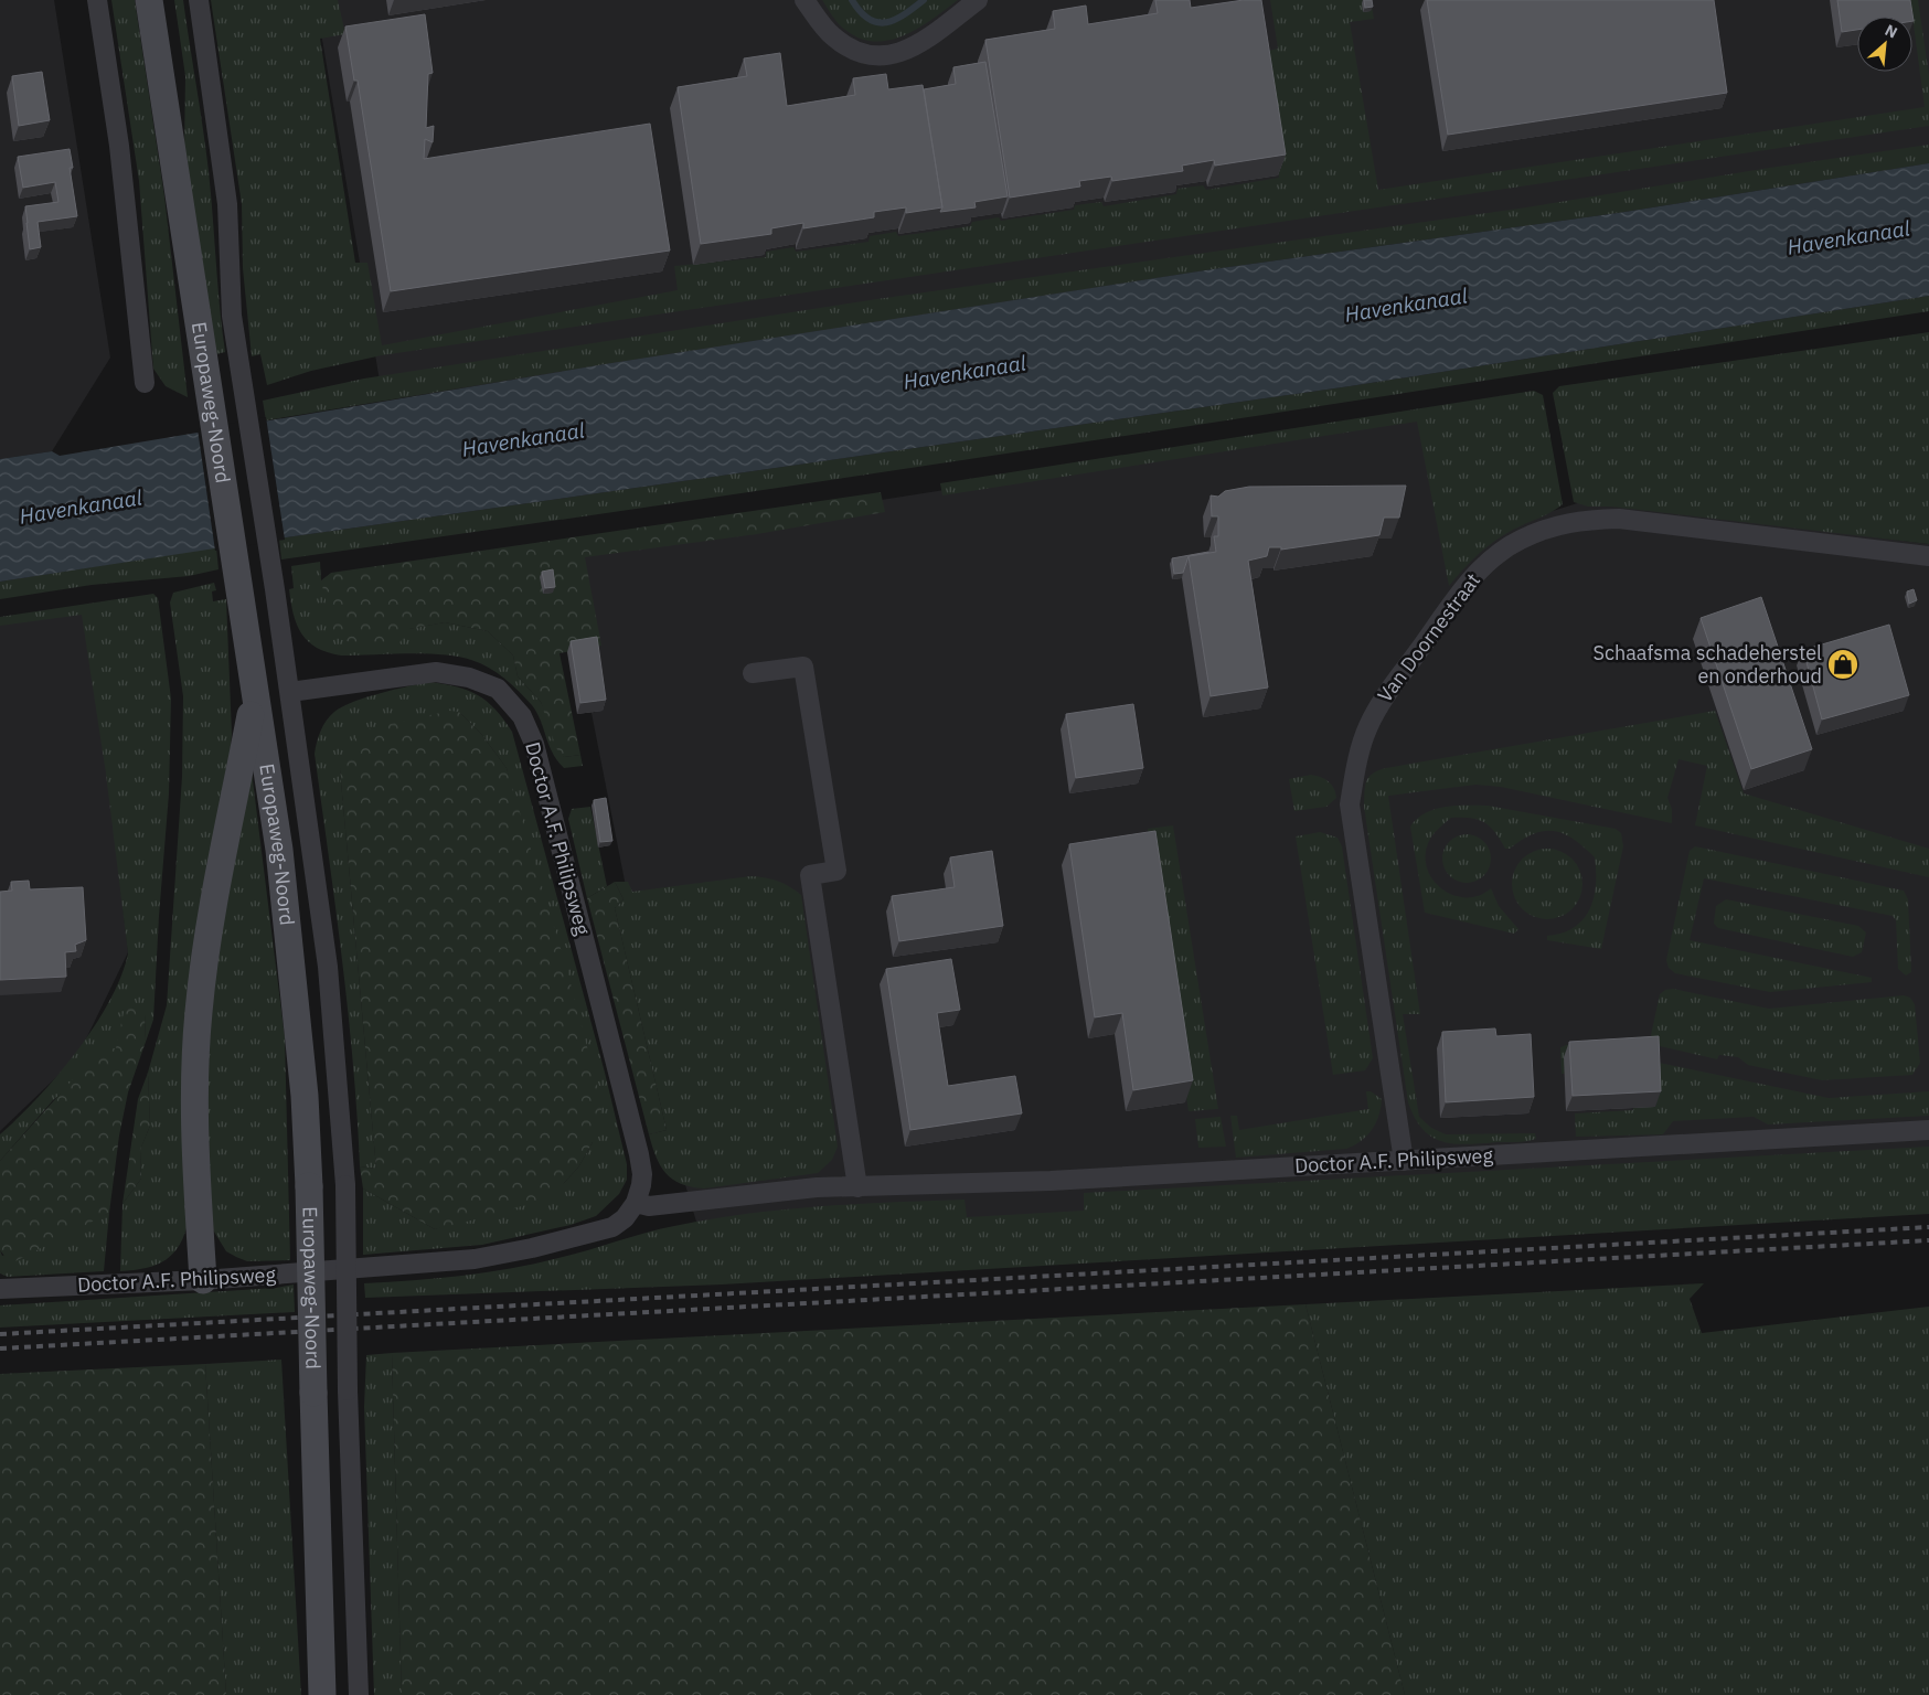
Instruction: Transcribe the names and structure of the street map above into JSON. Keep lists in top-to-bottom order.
{
  "streets": {
    "main road": ["Europaweg-Noord"],
    "street": ["Van Doornestraat", "Doctor A.F. Philipsweg"]
  },
  "crossings": [
    ["Europaweg-Noord", "Doctor A.F. Philipsweg"],
    ["Van Doornestraat", "Doctor A.F. Philipsweg"]
  ],
  "water": ["Havenkanaal"],
  "places": {
    "shop": ["Schaafsma schadeherstel en onderhoud"]
  },
  "north": "top right"
}
